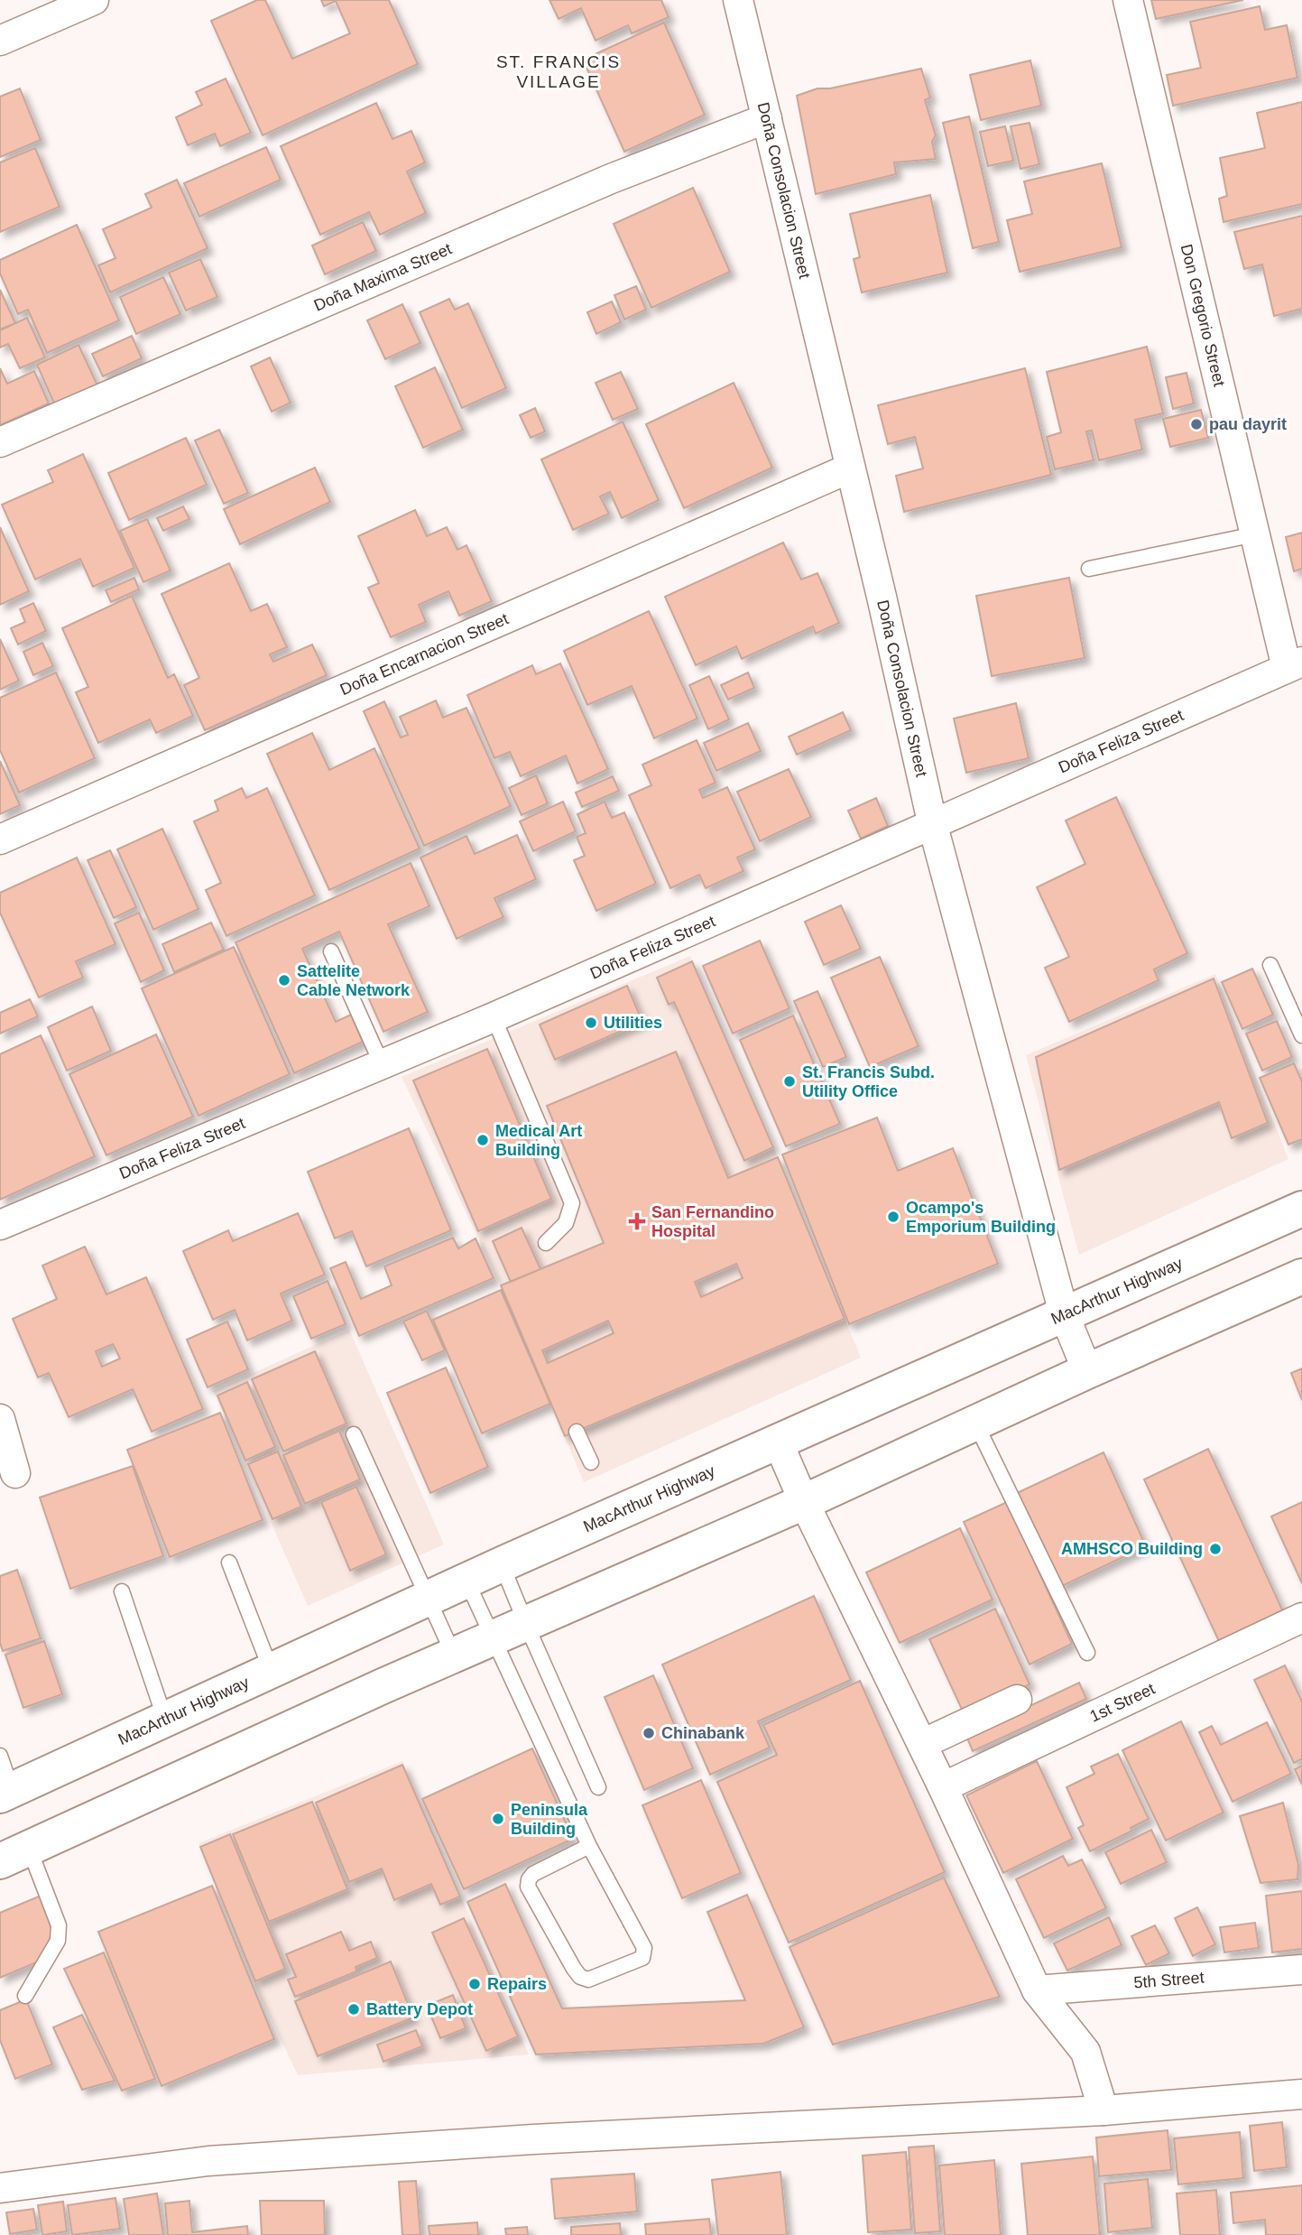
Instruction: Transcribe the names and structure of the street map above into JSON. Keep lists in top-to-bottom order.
{
  "streets": {
    "highway": ["MacArthur Highway"],
    "street": [
      "Doña Consolacion Street",
      "Doña Maxima Street",
      "Don Gregorio Street",
      "Doña Encarnacion Street",
      "Doña Feliza Street",
      "1st Street",
      "5th Street"
    ]
  },
  "crossings": [
    ["Doña Consolacion Street", "Doña Maxima Street"],
    ["Doña Consolacion Street", "Doña Encarnacion Street"],
    ["Doña Consolacion Street", "Doña Feliza Street"],
    ["Doña Consolacion Street", "MacArthur Highway"],
    ["Don Gregorio Street", "Doña Feliza Street"]
  ],
  "districts": ["ST. FRANCIS VILLAGE"],
  "places": {
    "other": [
      "pau dayrit",
      "Sattelite Cable Network",
      "Utilities",
      "St. Francis Subd. Utility Office",
      "Medical Art Building",
      "Ocampo's Emporium Building",
      "AMHSCO Building",
      "Chinabank",
      "Peninsula Building",
      "Repairs",
      "Battery Depot"
    ],
    "health": ["San Fernandino Hospital"]
  }
}
